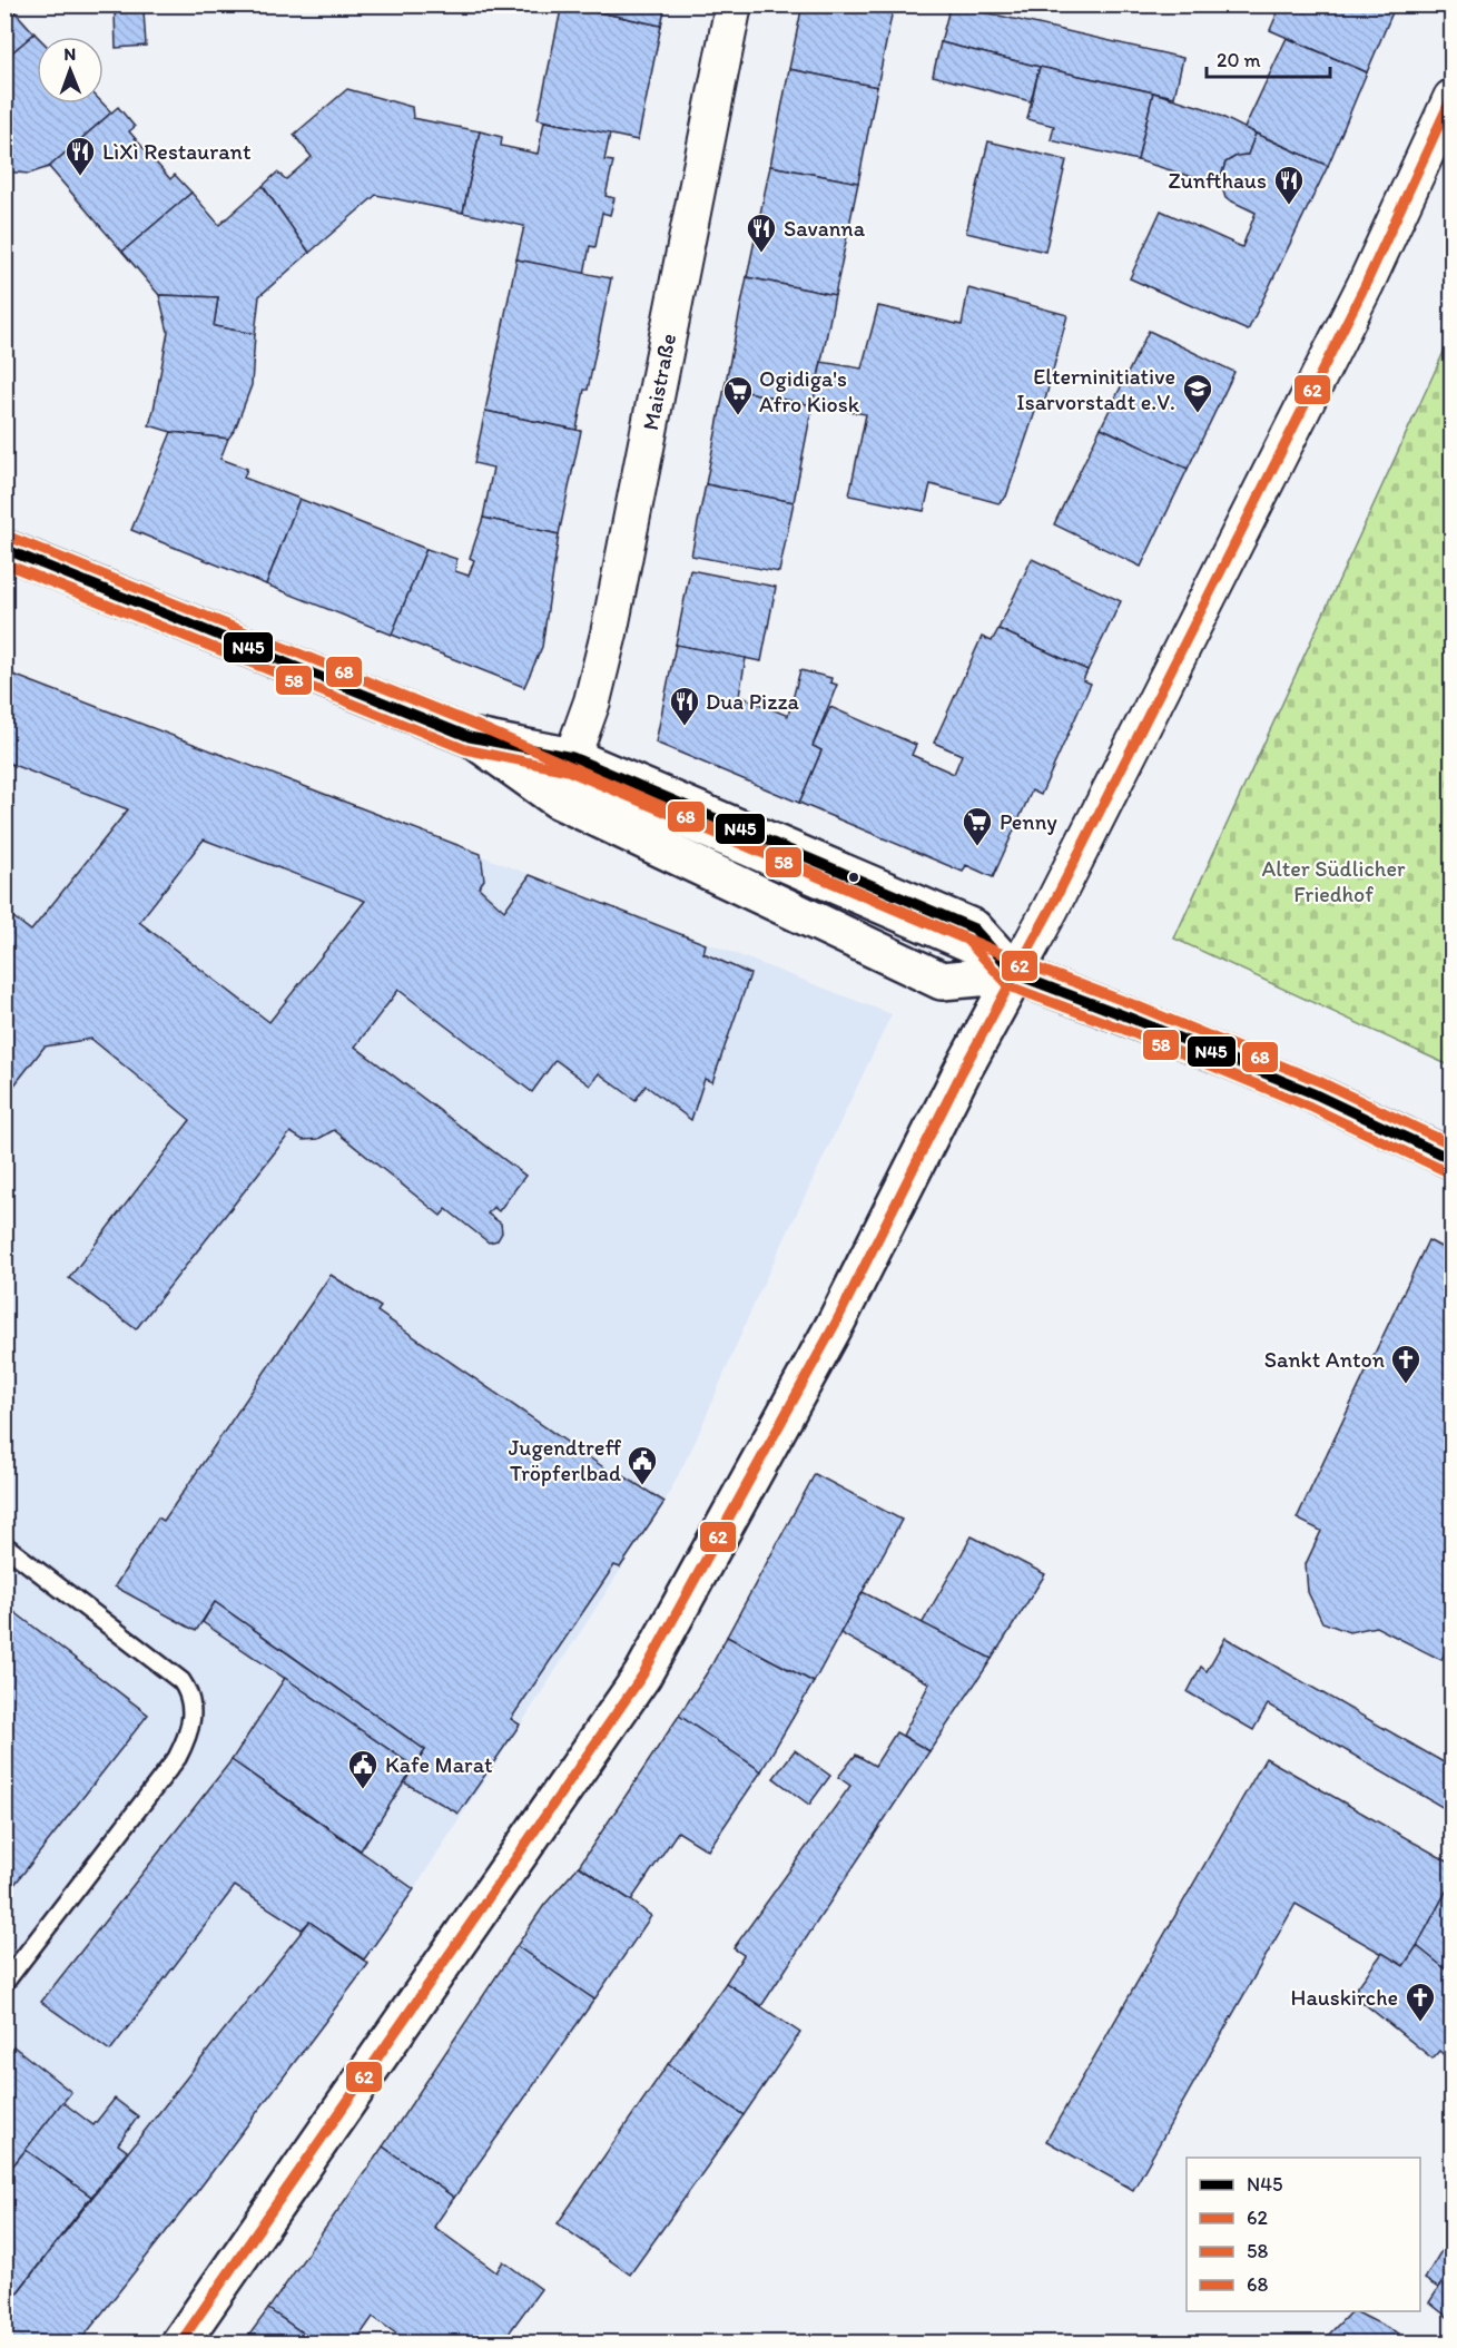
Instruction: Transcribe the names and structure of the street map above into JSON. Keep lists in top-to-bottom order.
{
  "streets": {
    "street": ["Maistraße"]
  },
  "parks": ["Alter Südlicher Friedhof"],
  "places": {
    "restaurant": [
      "LìXì Restaurant",
      "Zunfthaus",
      "Savanna",
      "Dua Pizza"
    ],
    "school or university": ["Elterninitiative Isarvorstadt e.V."],
    "supermarket": ["Ogidiga's Afro Kiosk", "Penny"],
    "church": ["Sankt Anton", "Hauskirche"],
    "public building": ["Jugendtreff Tröpferlbad", "Kafe Marat"]
  },
  "lines": [
    "transit line 62",
    "transit line 68",
    "transit line N45",
    "transit line 58"
  ],
  "legend": [
    "N45",
    "62",
    "58",
    "68"
  ],
  "scale_bar": "20 m",
  "north": "top"
}
